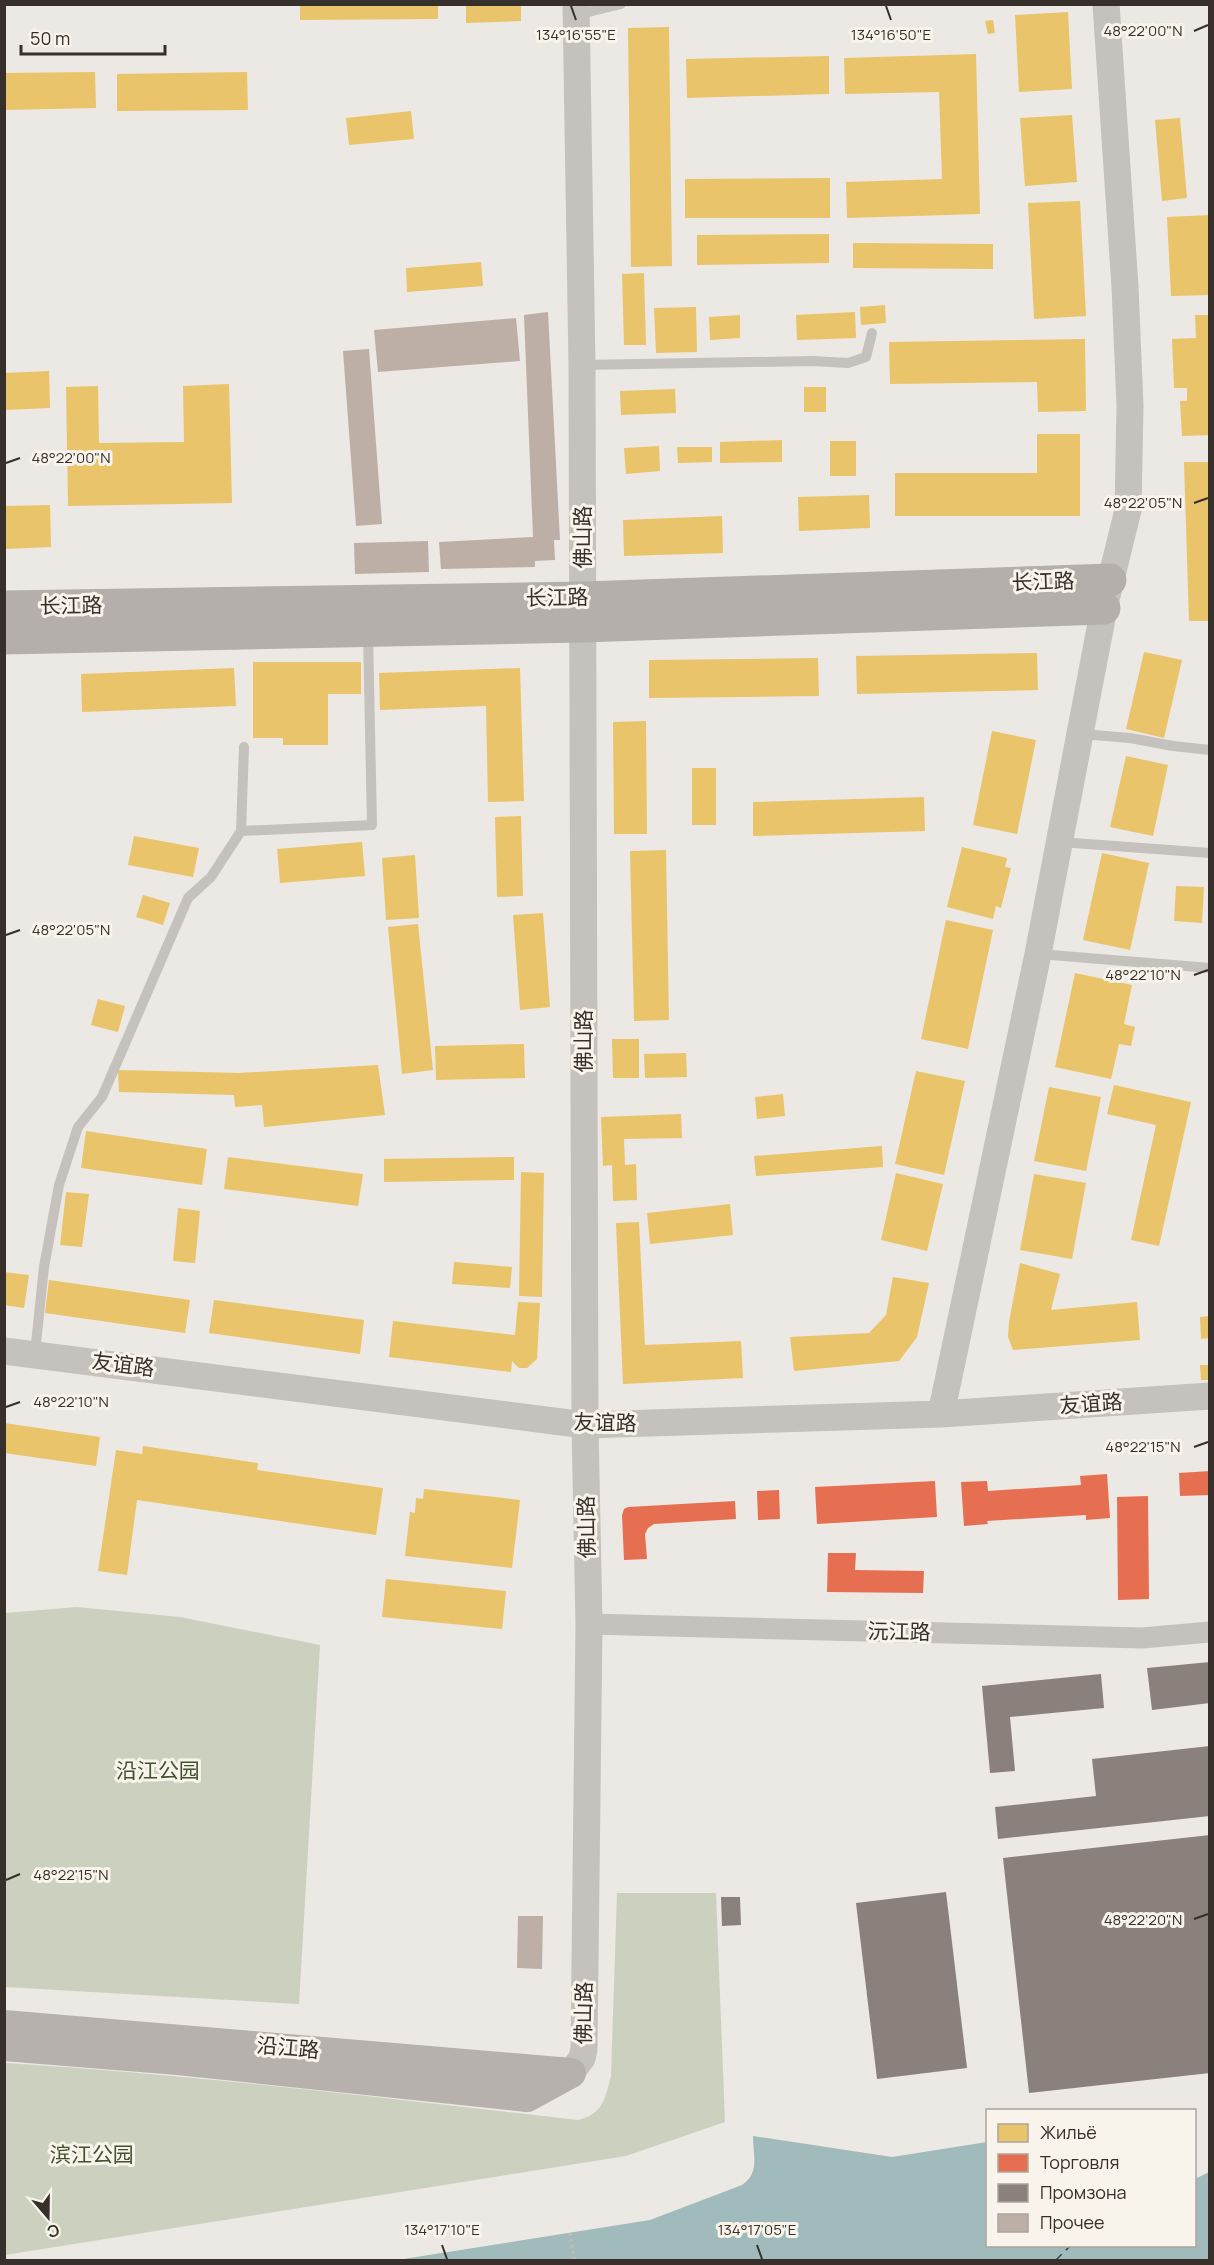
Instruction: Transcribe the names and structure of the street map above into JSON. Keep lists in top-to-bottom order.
{
  "streets": {
    "main road": ["长江路", "沿江路"],
    "street": ["佛山路", "友谊路", "沅江路"]
  },
  "crossings": [
    ["佛山路", "长江路"],
    ["佛山路", "友谊路"],
    ["佛山路", "沅江路"],
    ["佛山路", "沿江路"]
  ],
  "parks": ["沿江公园", "滨江公园"],
  "legend": [
    "Жильё",
    "Торговля",
    "Промзона",
    "Прочее"
  ],
  "scale_bar": "50 m",
  "north": "bottom",
  "coordinates": [
    "48°22'00\"N",
    "134°16'55\"E",
    "134°16'50\"E",
    "48°22'05\"N",
    "48°22'10\"N",
    "48°22'15\"N",
    "48°22'20\"N",
    "134°17'10\"E",
    "134°17'05\"E"
  ]
}
